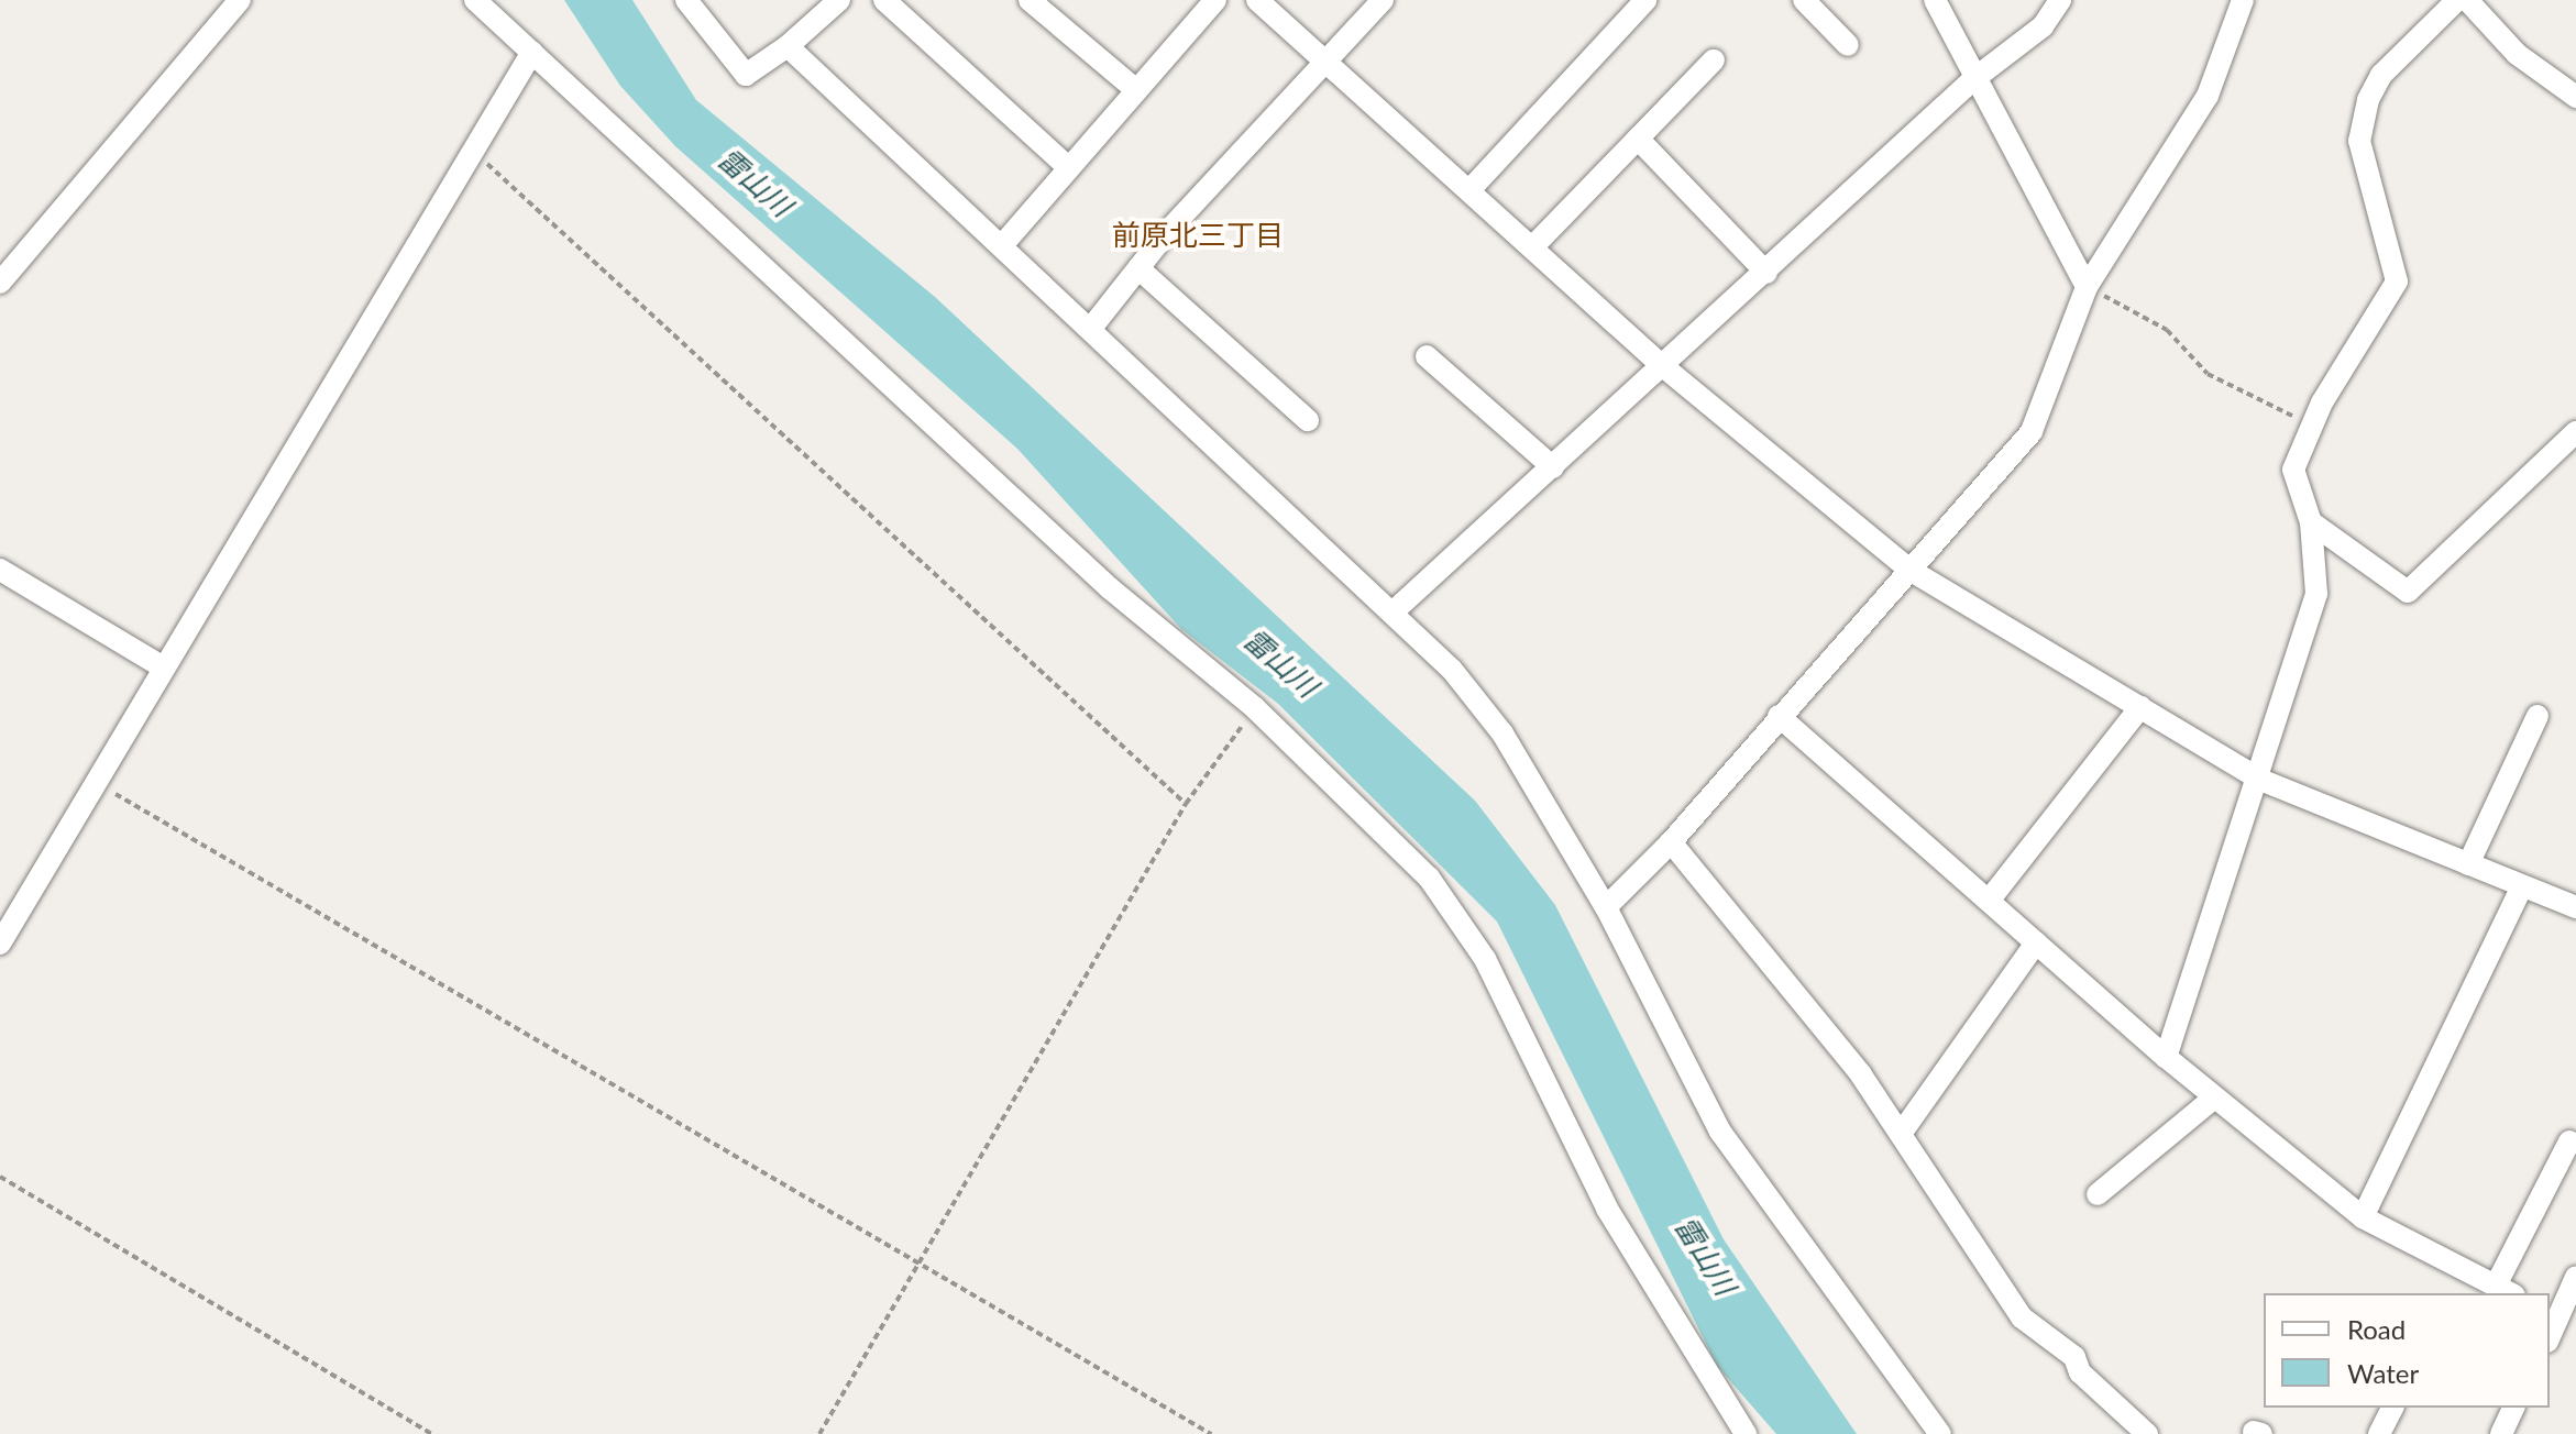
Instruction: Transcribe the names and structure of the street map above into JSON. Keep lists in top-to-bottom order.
{
  "districts": ["前原北三丁目"],
  "water": ["雷山川"],
  "legend": ["Road", "Water"]
}
